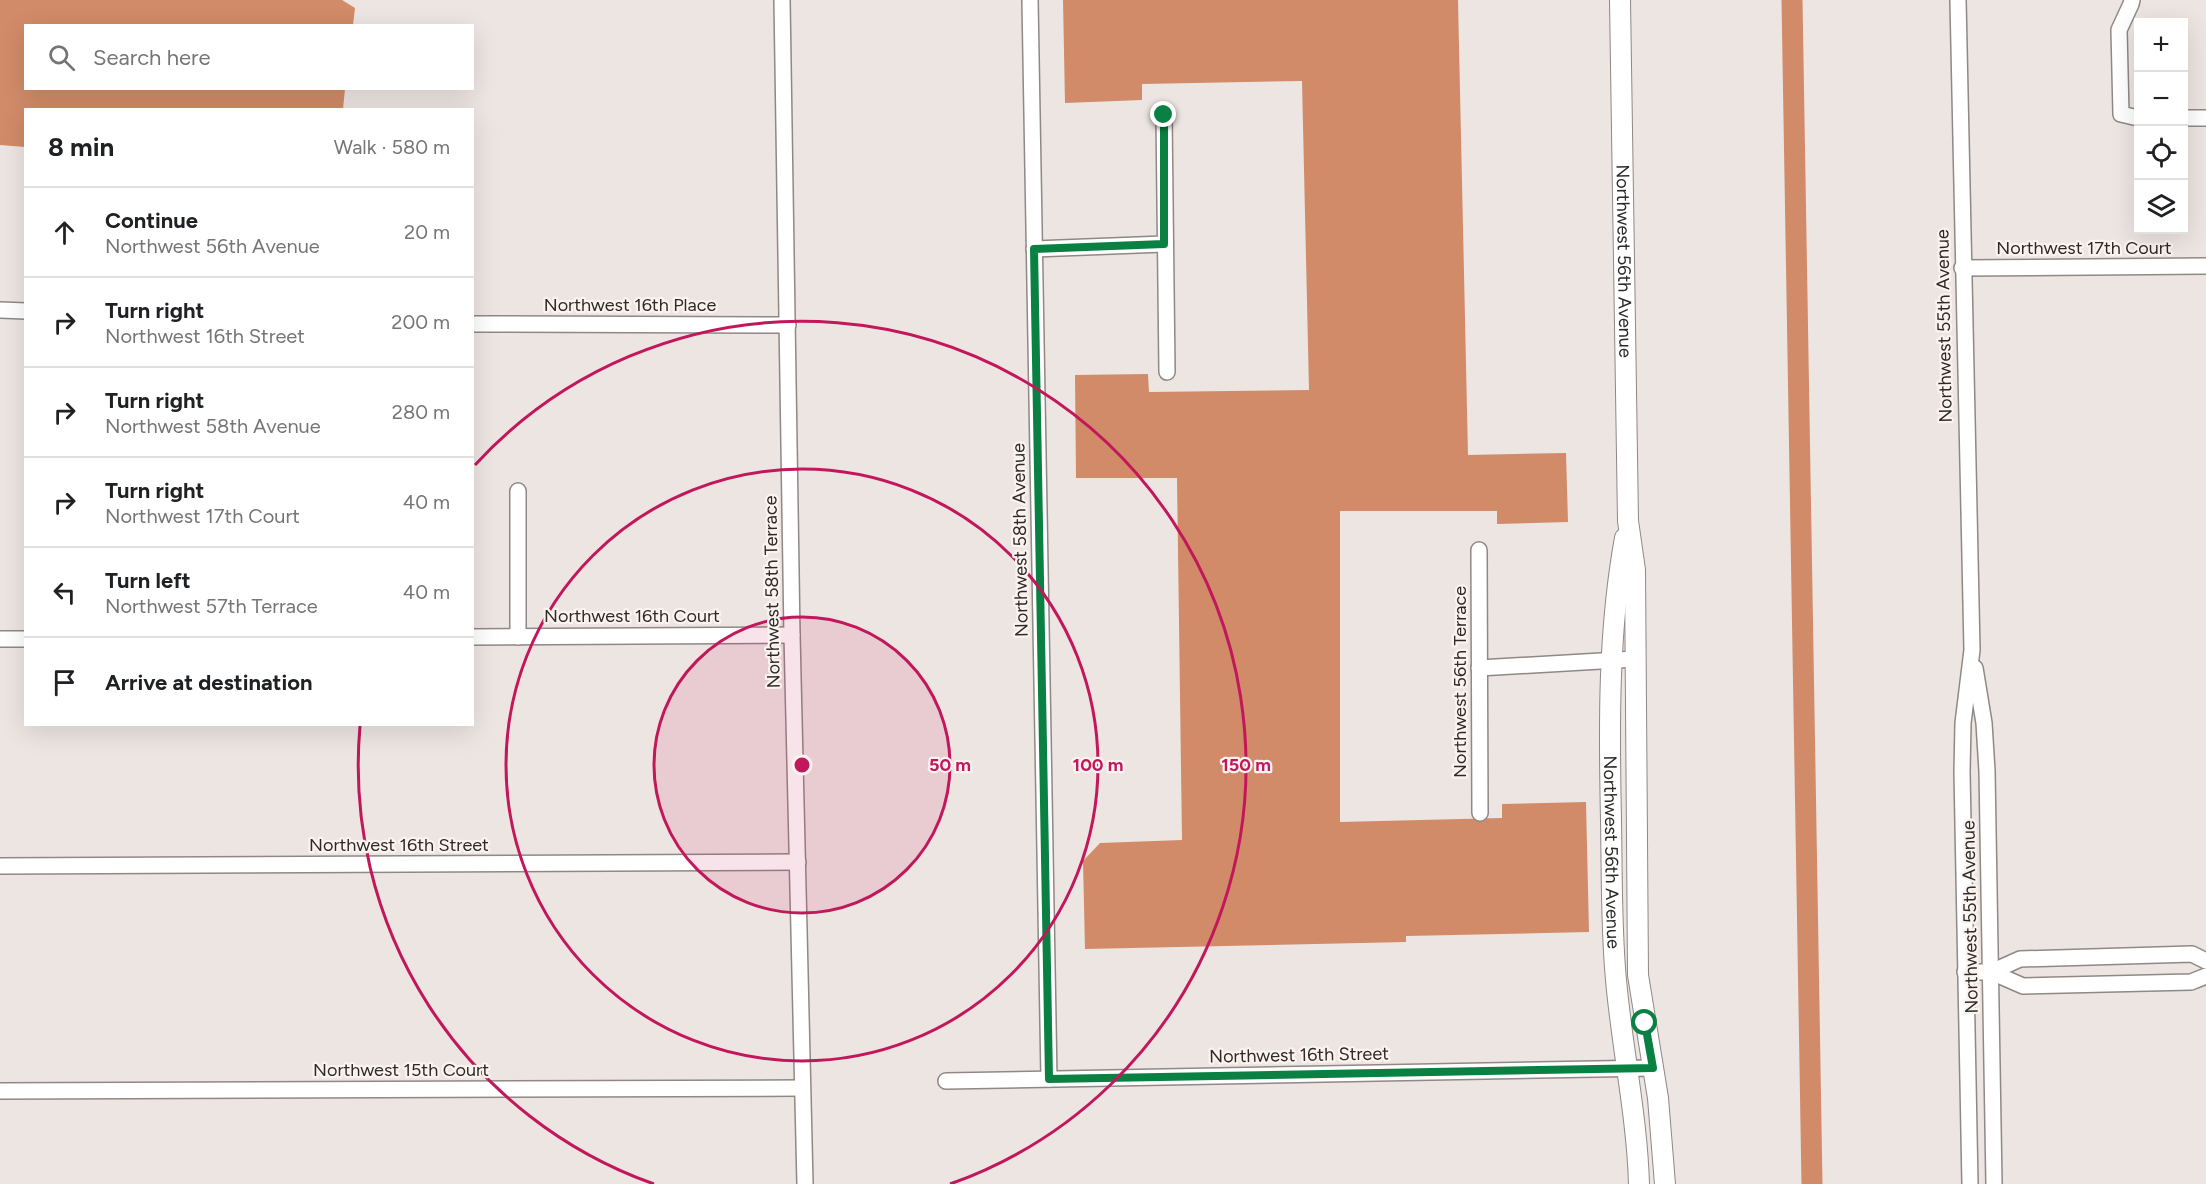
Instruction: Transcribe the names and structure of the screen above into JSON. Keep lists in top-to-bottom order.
{
  "streets": {
    "street": [
      "Northwest 17th Court",
      "Northwest 56th Avenue",
      "Northwest 16th Place",
      "Northwest 55th Avenue",
      "Northwest 58th Avenue",
      "Northwest 58th Terrace",
      "Northwest 16th Court",
      "Northwest 56th Terrace",
      "Northwest 16th Street",
      "Northwest 15th Court"
    ]
  },
  "crossings": [
    ["Northwest 17th Court", "Northwest 55th Avenue"],
    ["Northwest 56th Avenue", "Northwest 16th Street"],
    ["Northwest 16th Place", "Northwest 58th Terrace"],
    ["Northwest 58th Avenue", "Northwest 16th Street"],
    ["Northwest 58th Terrace", "Northwest 16th Court"],
    ["Northwest 58th Terrace", "Northwest 16th Street"],
    ["Northwest 58th Terrace", "Northwest 15th Court"]
  ],
  "page": {
    "map_buttons": ["+", "−"],
    "search": "Search here",
    "heading": ["8 min", "Walk · 580 m"],
    "list": [
      ["Continue", "Northwest 56th Avenue", "20 m"],
      ["Turn right", "Northwest 16th Street", "200 m"],
      ["Turn right", "Northwest 58th Avenue", "280 m"],
      ["Turn right", "Northwest 17th Court", "40 m"],
      ["Turn left", "Northwest 57th Terrace", "40 m"],
      "Arrive at destination"
    ]
  },
  "rings": ["50 m", "100 m", "150 m"]
}
